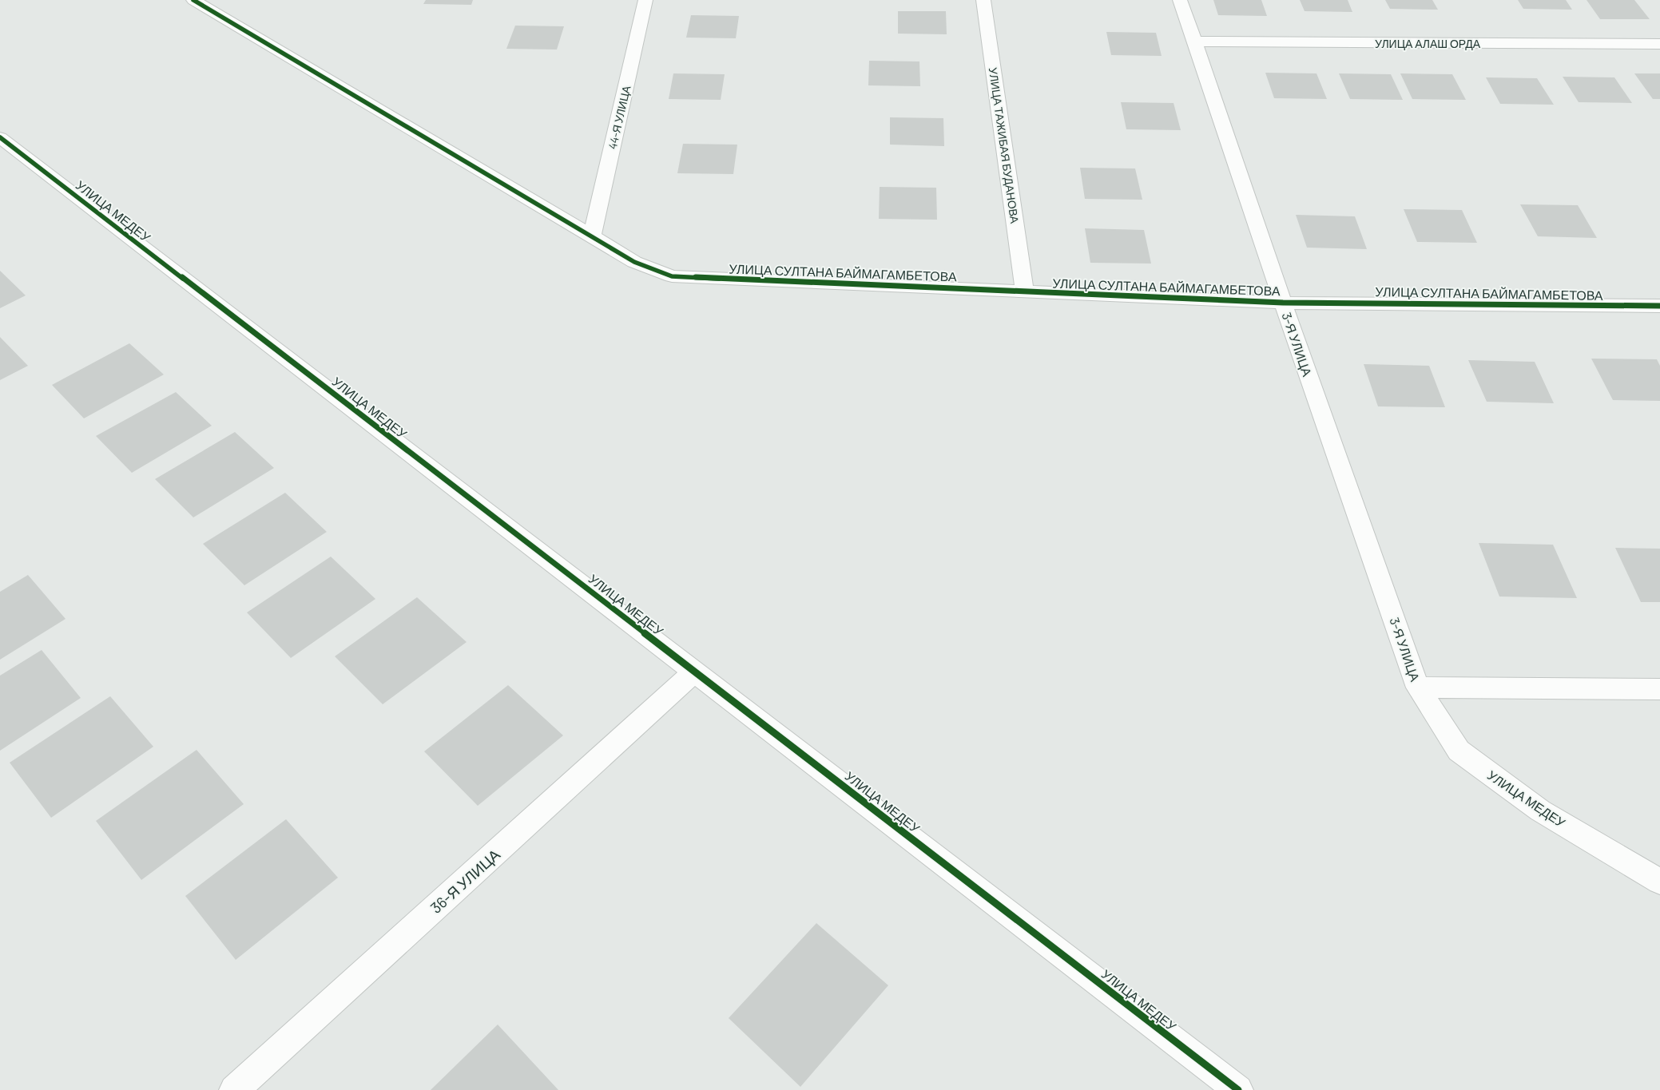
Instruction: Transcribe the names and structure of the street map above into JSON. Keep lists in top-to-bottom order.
{
  "streets": {
    "street": [
      "УЛИЦА АЛАШ ОРДА",
      "44-Я УЛИЦА",
      "УЛИЦА ТАЖИБАЯ БУДАНОВА",
      "УЛИЦА МЕДЕУ",
      "УЛИЦА СУЛТАНА БАЙМАГАМБЕТОВА",
      "3-Я УЛИЦА",
      "36-Я УЛИЦА"
    ]
  },
  "crossings": [
    ["УЛИЦА АЛАШ ОРДА", "3-Я УЛИЦА"],
    ["44-Я УЛИЦА", "УЛИЦА СУЛТАНА БАЙМАГАМБЕТОВА"],
    ["УЛИЦА ТАЖИБАЯ БУДАНОВА", "УЛИЦА СУЛТАНА БАЙМАГАМБЕТОВА"],
    ["УЛИЦА МЕДЕУ", "3-Я УЛИЦА"],
    ["УЛИЦА МЕДЕУ", "36-Я УЛИЦА"],
    ["УЛИЦА СУЛТАНА БАЙМАГАМБЕТОВА", "3-Я УЛИЦА"]
  ]
}
